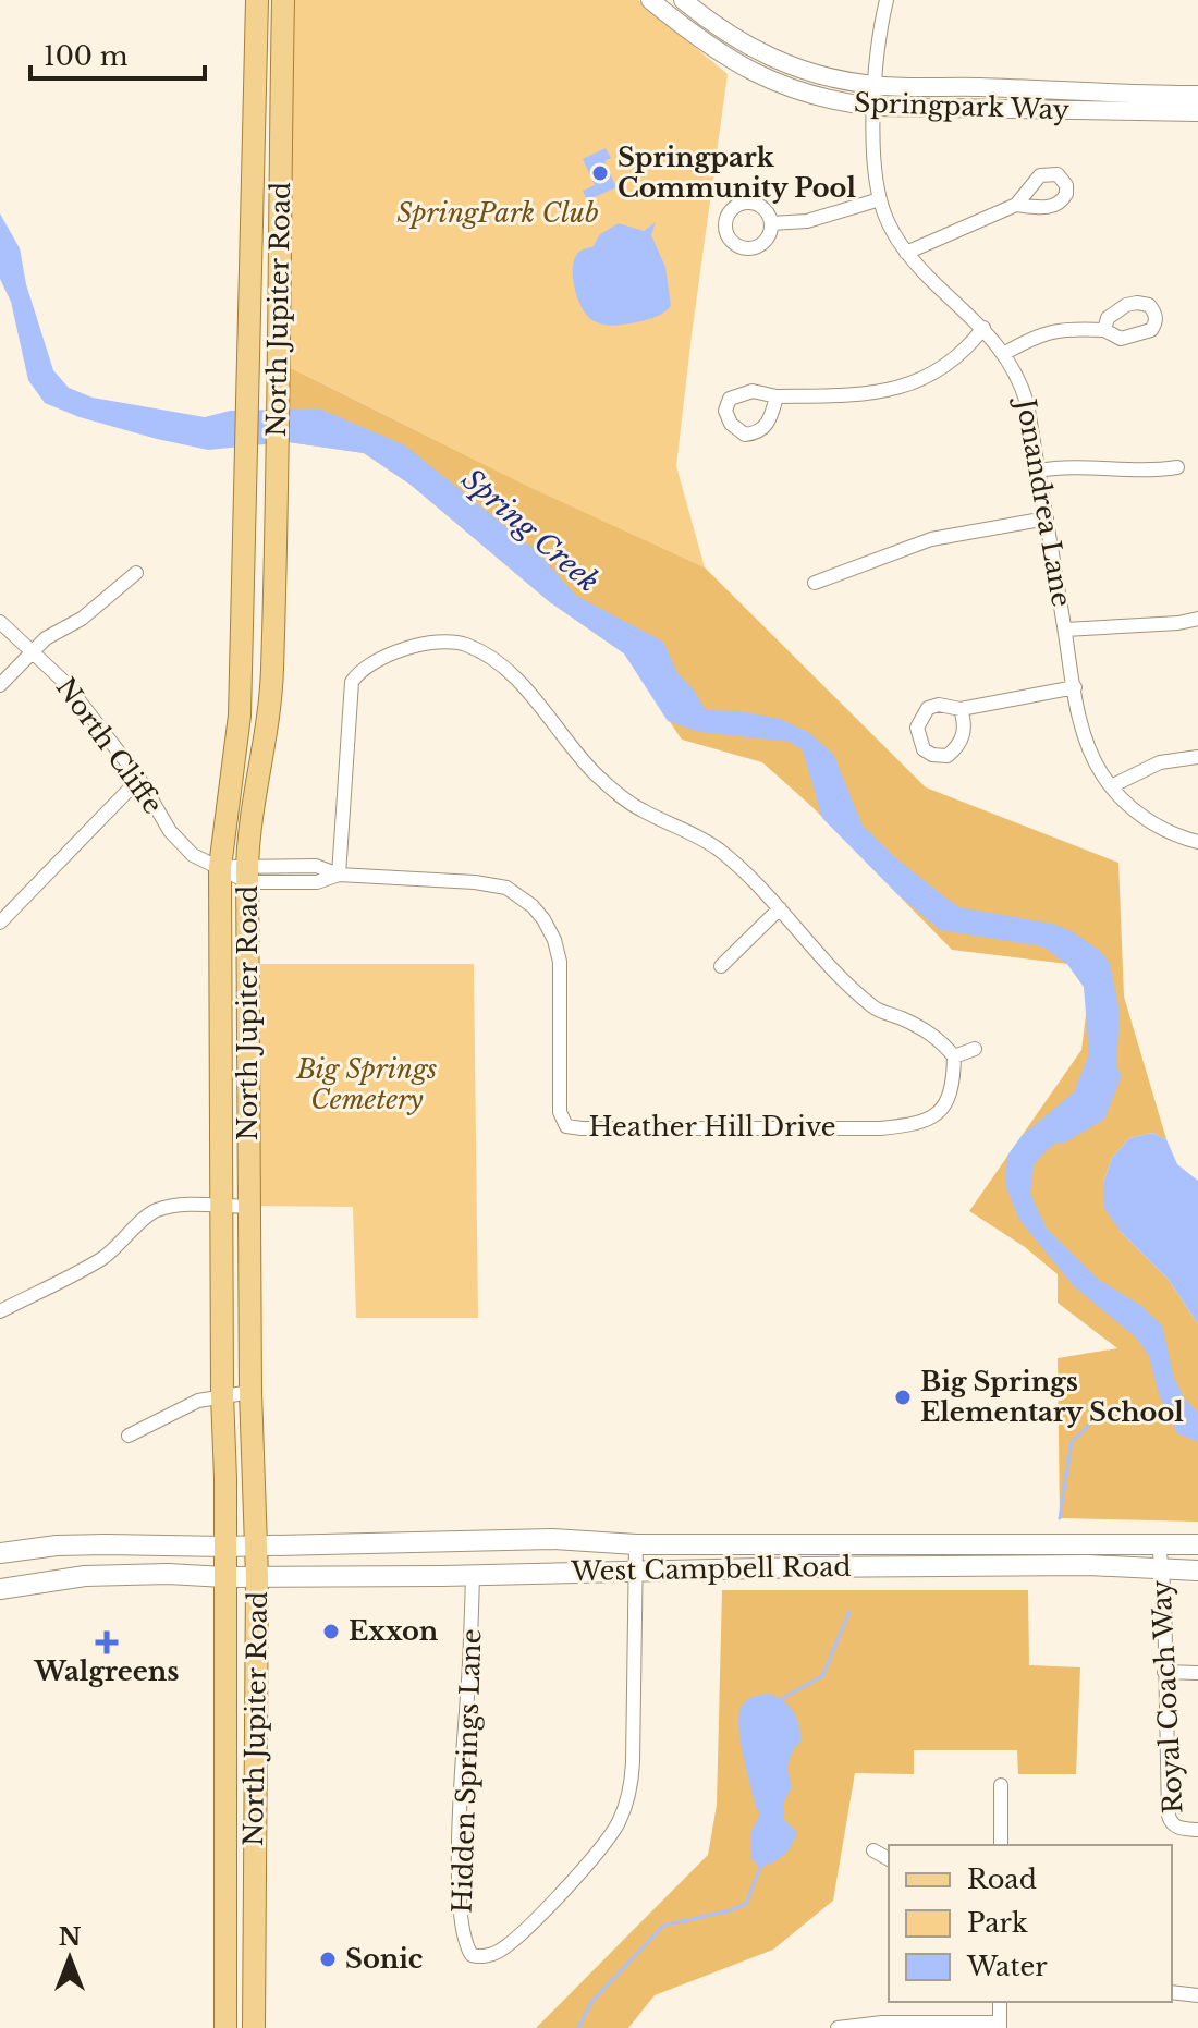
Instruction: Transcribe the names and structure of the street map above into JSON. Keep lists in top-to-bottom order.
{
  "streets": {
    "main road": ["North Jupiter Road", "West Campbell Road"],
    "street": [
      "Springpark Way",
      "Jonandrea Lane",
      "North Cliffe",
      "Heather Hill Drive",
      "Royal Coach Way",
      "Hidden Springs Lane"
    ]
  },
  "crossings": [
    ["Springpark Way", "Jonandrea Lane"],
    ["North Jupiter Road", "North Cliffe"],
    ["North Jupiter Road", "Heather Hill Drive"],
    ["North Jupiter Road", "West Campbell Road"],
    ["North Cliffe", "Heather Hill Drive"],
    ["West Campbell Road", "Royal Coach Way"],
    ["West Campbell Road", "Hidden Springs Lane"]
  ],
  "water": ["Spring Creek"],
  "parks": ["SpringPark Club", "Big Springs Cemetery"],
  "places": {
    "other": [
      "Springpark Community Pool",
      "Big Springs Elementary School",
      "Exxon",
      "Sonic"
    ],
    "health": ["Walgreens"]
  },
  "legend": ["Road", "Park", "Water"],
  "scale_bar": "100 m",
  "north": "top"
}
